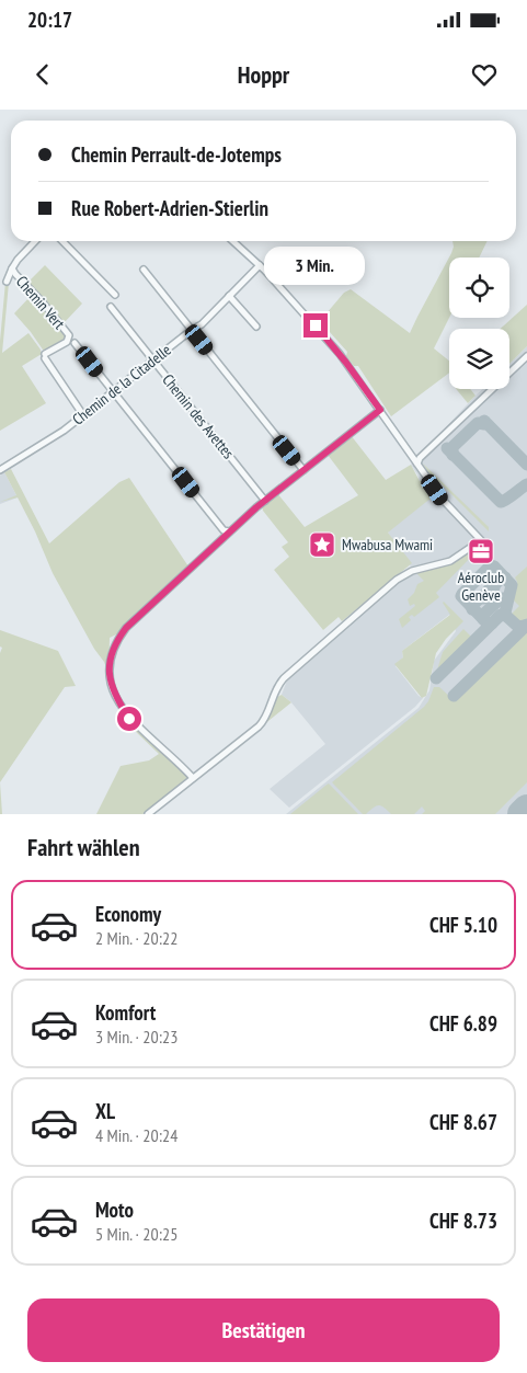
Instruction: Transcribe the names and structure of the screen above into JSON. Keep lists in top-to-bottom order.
{
  "streets": {
    "street": ["Chemin Vert", "Chemin de la Citadelle", "Chemin des Avettes"]
  },
  "crossings": [
    ["Chemin Vert", "Chemin de la Citadelle"],
    ["Chemin de la Citadelle", "Chemin des Avettes"]
  ],
  "places": {
    "place": ["Mwabusa Mwami"],
    "office": ["Aéroclub Genève"]
  },
  "page": {
    "status": "20:17",
    "header": "Hoppr",
    "banner": ["Chemin Perrault-de-Jotemps", "Rue Robert-Adrien-Stierlin"],
    "bubble": "3 Min.",
    "heading": "Fahrt wählen",
    "list": [
      {
        "name": "Economy",
        "note": "2 Min. · 20:22",
        "value": "CHF 5.10"
      },
      {
        "name": "Komfort",
        "note": "3 Min. · 20:23",
        "value": "CHF 6.89"
      },
      {
        "name": "XL",
        "note": "4 Min. · 20:24",
        "value": "CHF 8.67"
      },
      {
        "name": "Moto",
        "note": "5 Min. · 20:25",
        "value": "CHF 8.73"
      }
    ],
    "buttons": "Bestätigen"
  }
}
